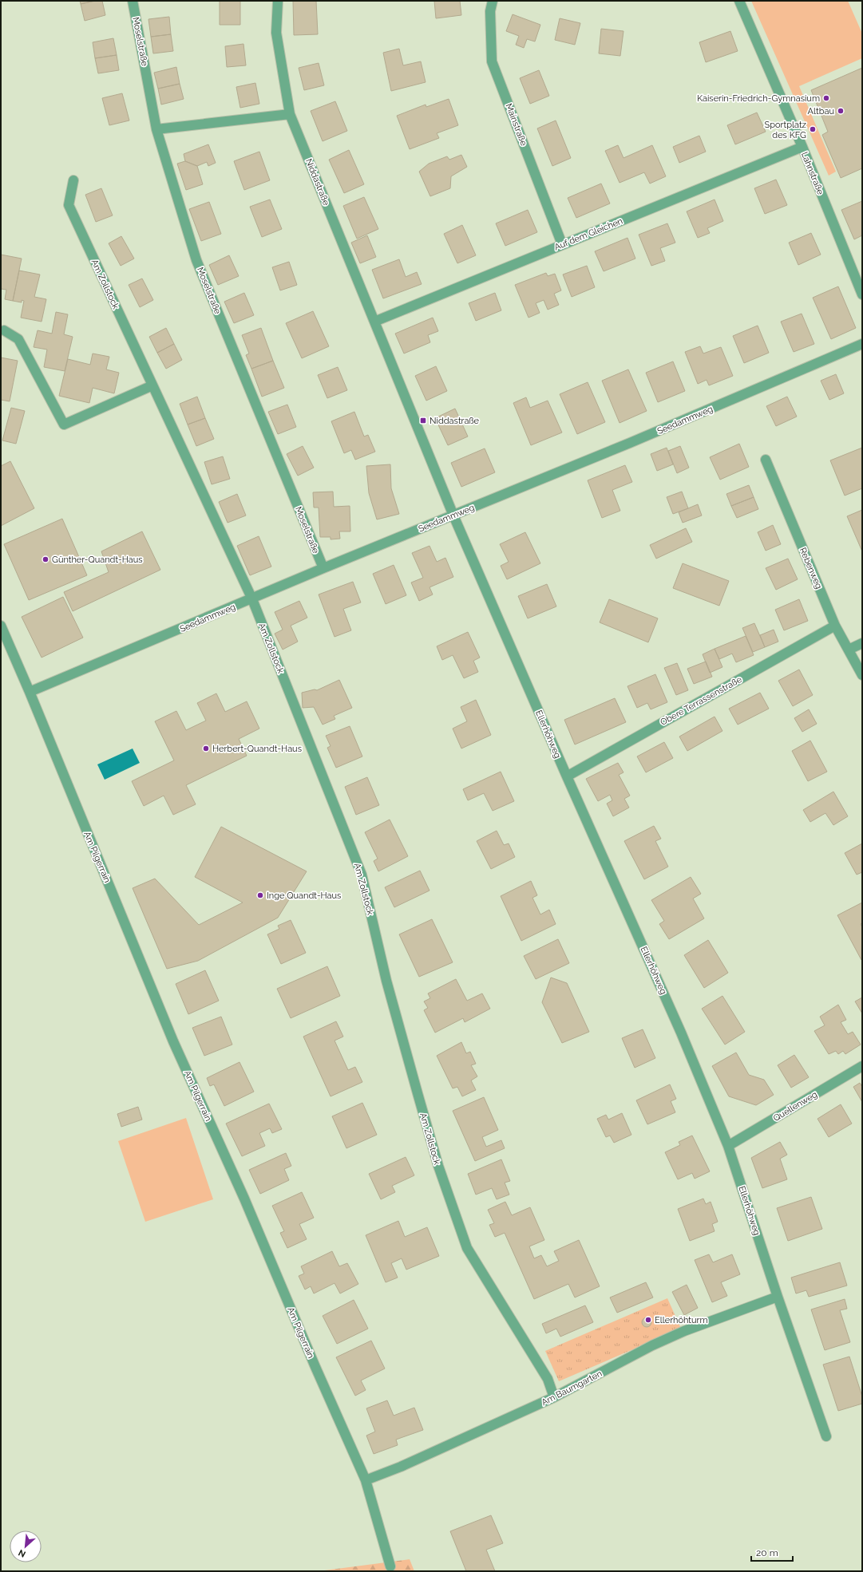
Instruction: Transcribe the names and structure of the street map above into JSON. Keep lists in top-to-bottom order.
{
  "streets": {
    "street": [
      "Moselstraße",
      "Mainstraße",
      "Lahnstraße",
      "Niddastraße",
      "Auf dem Gleichen",
      "Am Zollstock",
      "Seedammweg",
      "Rebenweg",
      "Obere Terrassenstraße",
      "Ellerhöhweg",
      "Am Pilgerrain",
      "Quellenweg",
      "Am Baumgarten"
    ]
  },
  "crossings": [
    ["Moselstraße", "Seedammweg"],
    ["Mainstraße", "Auf dem Gleichen"],
    ["Lahnstraße", "Auf dem Gleichen"],
    ["Niddastraße", "Auf dem Gleichen"],
    ["Niddastraße", "Seedammweg"],
    ["Niddastraße", "Ellerhöhweg"],
    ["Am Zollstock", "Seedammweg"],
    ["Am Zollstock", "Am Baumgarten"],
    ["Seedammweg", "Ellerhöhweg"],
    ["Seedammweg", "Am Pilgerrain"],
    ["Rebenweg", "Obere Terrassenstraße"],
    ["Obere Terrassenstraße", "Ellerhöhweg"],
    ["Ellerhöhweg", "Quellenweg"],
    ["Ellerhöhweg", "Am Baumgarten"],
    ["Am Pilgerrain", "Am Baumgarten"]
  ],
  "places": {
    "other": [
      "Kaiserin-Friedrich-Gymnasium",
      "Altbau",
      "Sportplatz des KFG",
      "Günther-Quandt-Haus",
      "Herbert-Quandt-Haus",
      "Inge Quandt-Haus",
      "Ellerhöhturm"
    ],
    "transit": ["Niddastraße"]
  },
  "scale_bar": "20 m",
  "north": "bottom left"
}
